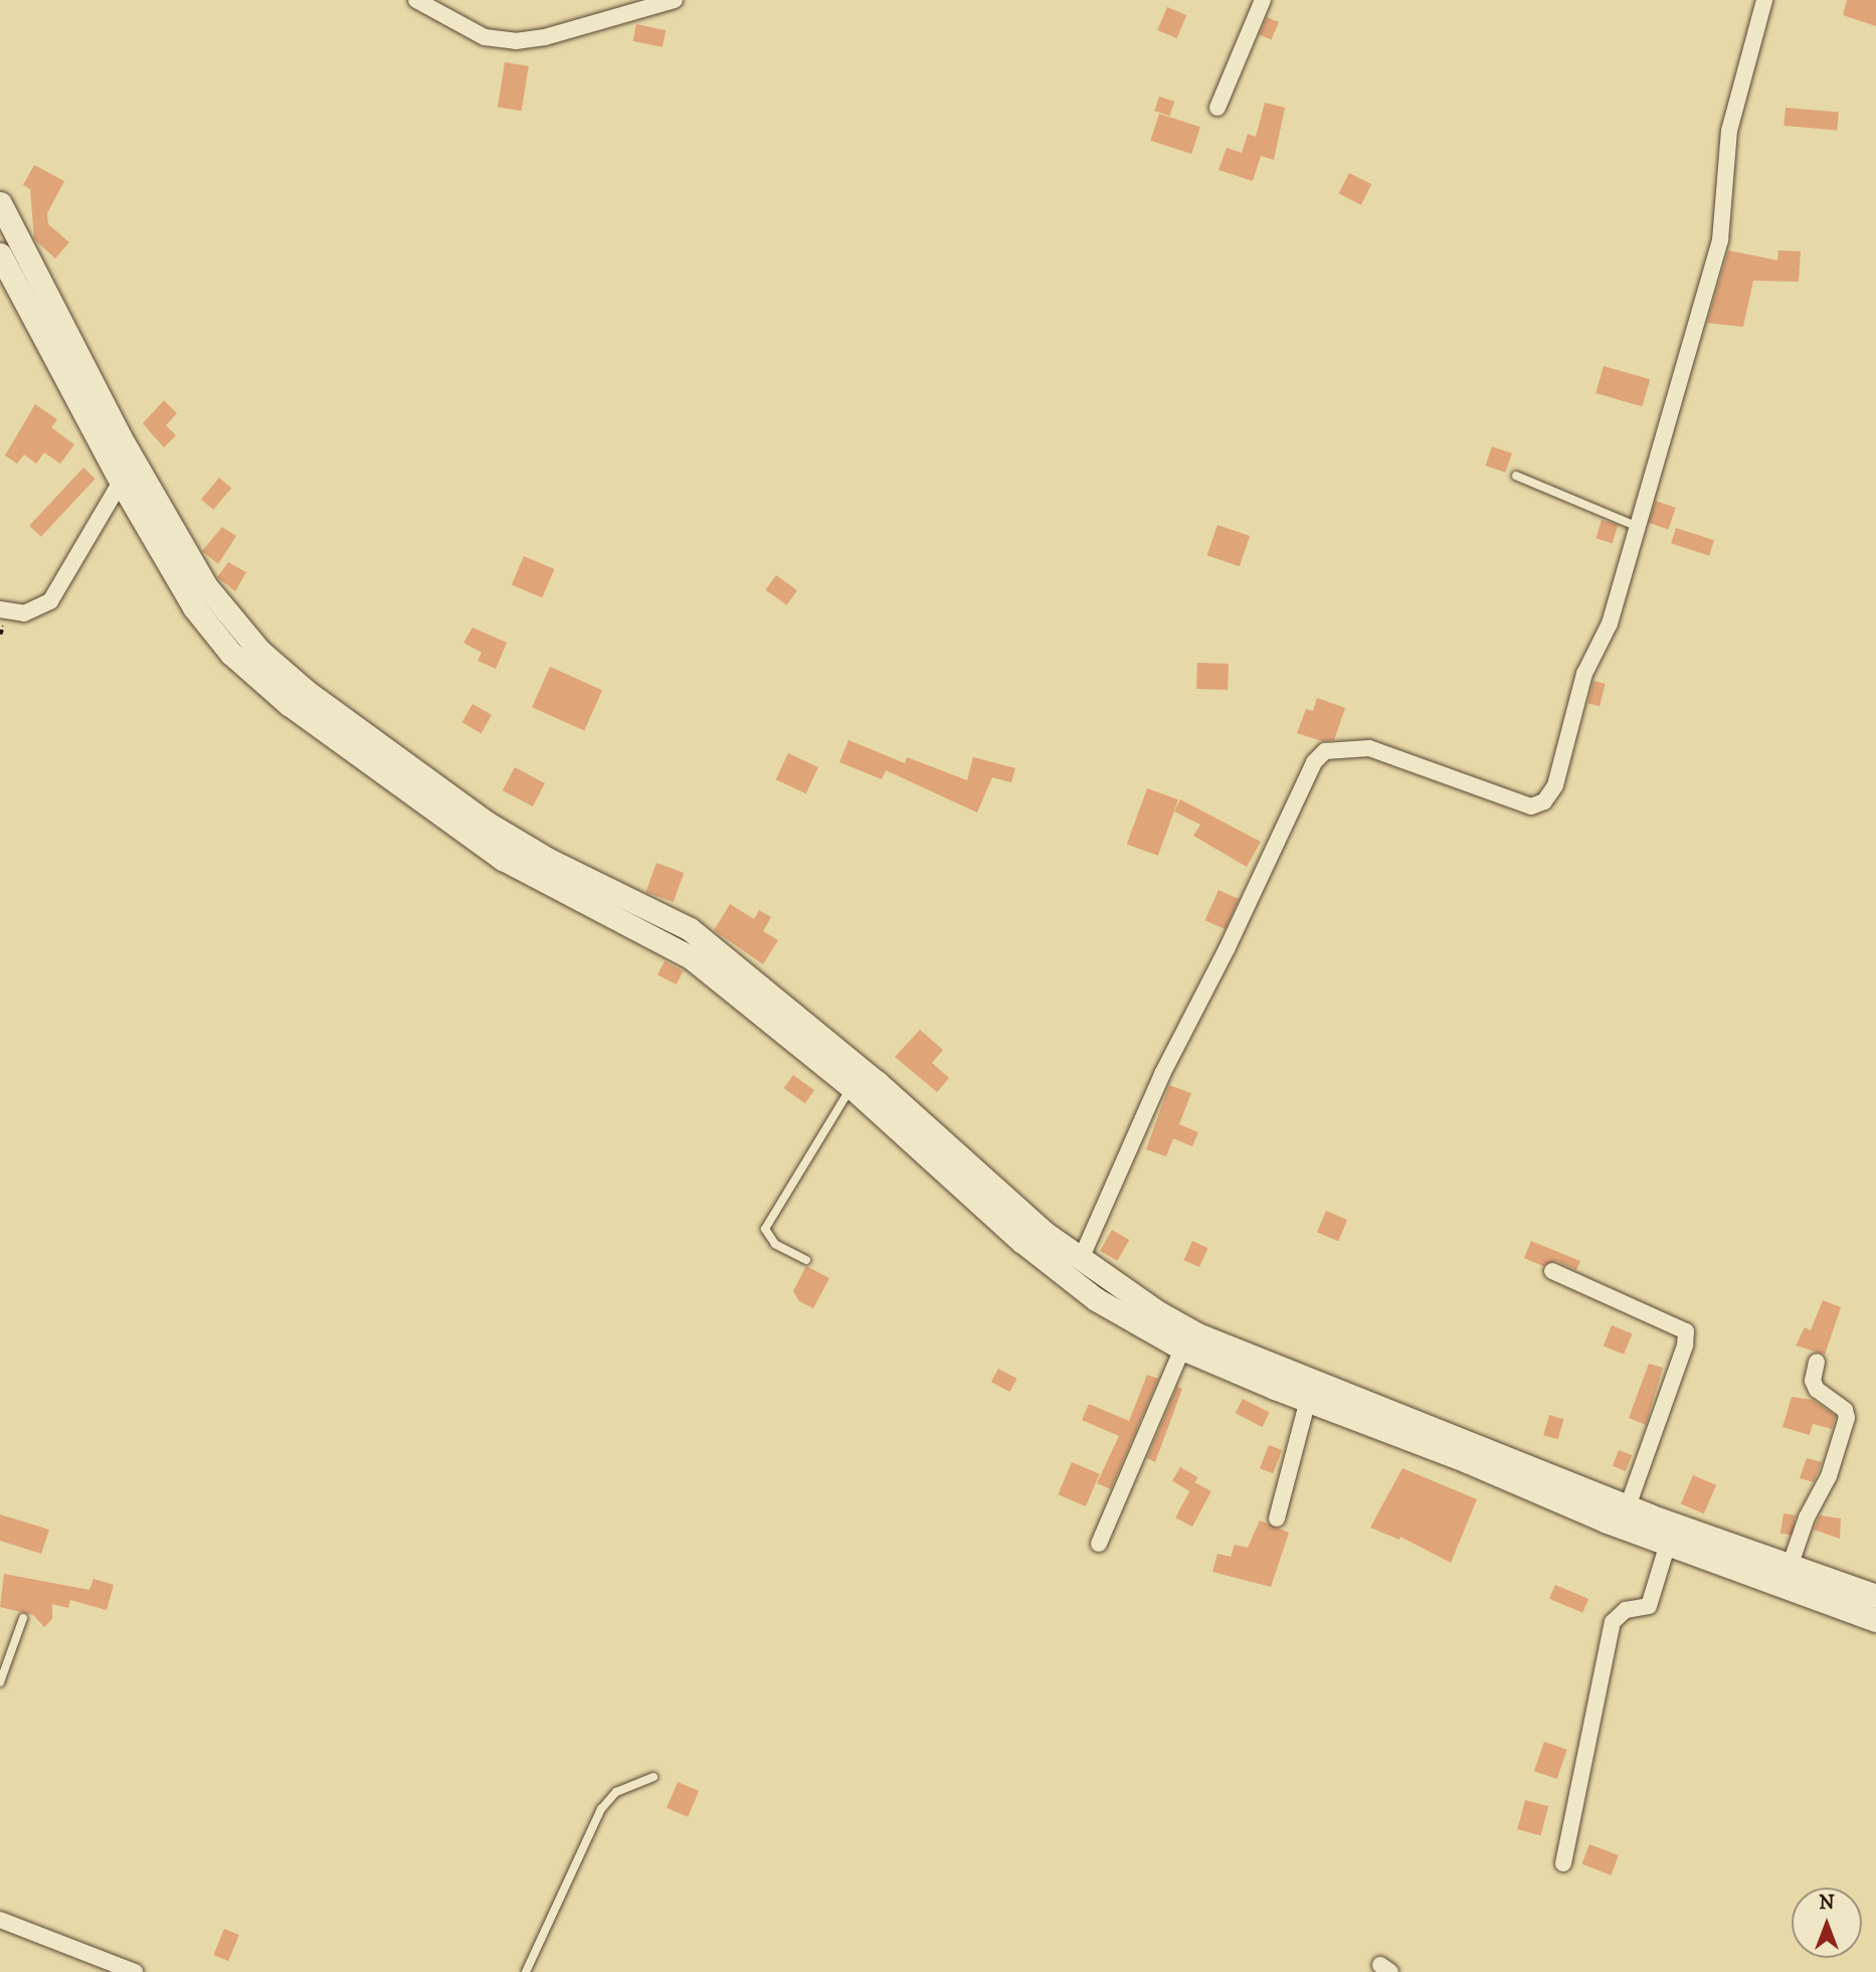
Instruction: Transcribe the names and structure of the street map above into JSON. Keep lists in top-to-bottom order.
{
  "north": "top"
}
